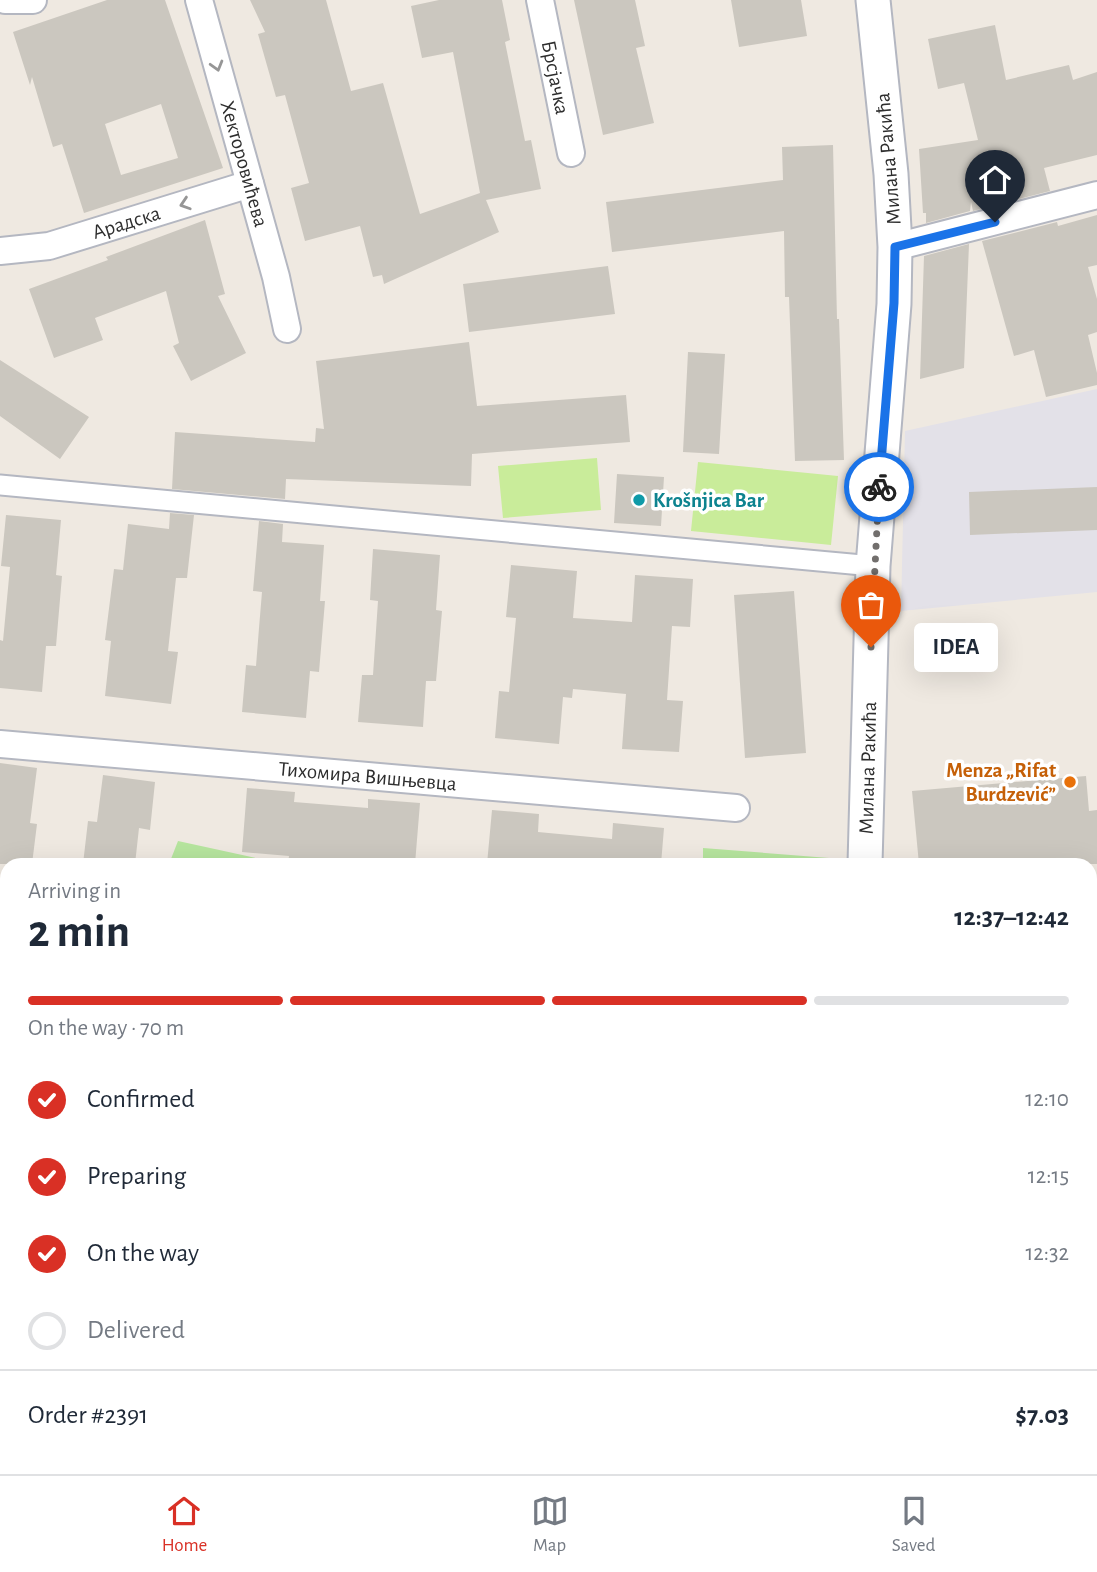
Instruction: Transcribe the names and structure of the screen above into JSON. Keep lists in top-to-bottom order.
{
  "streets": {
    "street": [
      "Брсјачка",
      "Милана Ракића",
      "Хекторовићева",
      "Арадска",
      "Тихомира Вишњевца"
    ]
  },
  "crossings": [
    ["Хекторовићева", "Арадска"]
  ],
  "one_way": ["Хекторовићева", "Арадска"],
  "places": ["Krošnjica Bar", "IDEA", "Menza „Rifat Burdzević”"],
  "page": {
    "bubble": "IDEA",
    "heading": ["2 min", "Arriving in", "12:37–12:42"],
    "panel": ["Order #2391", "$7.03"],
    "bar": "On the way · 70 m",
    "list": [
      ["Confirmed", "12:10"],
      ["Preparing", "12:15"],
      ["On the way", "12:32"],
      "Delivered"
    ],
    "tabs": ["Home", "Map", "Saved"]
  }
}
